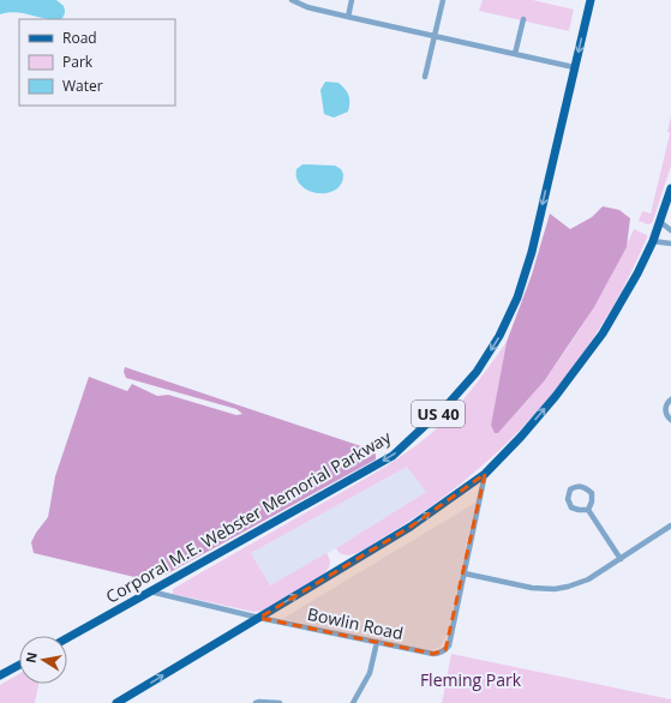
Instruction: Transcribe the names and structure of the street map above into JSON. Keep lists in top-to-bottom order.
{
  "streets": {
    "main road": ["US 40", "Corporal M.E. Webster Memorial Parkway"],
    "street": ["Bowlin Road"]
  },
  "crossings": [
    ["Corporal M.E. Webster Memorial Parkway", "Bowlin Road"]
  ],
  "parks": ["Fleming Park"],
  "legend": ["Road", "Park", "Water"],
  "north": "left"
}
